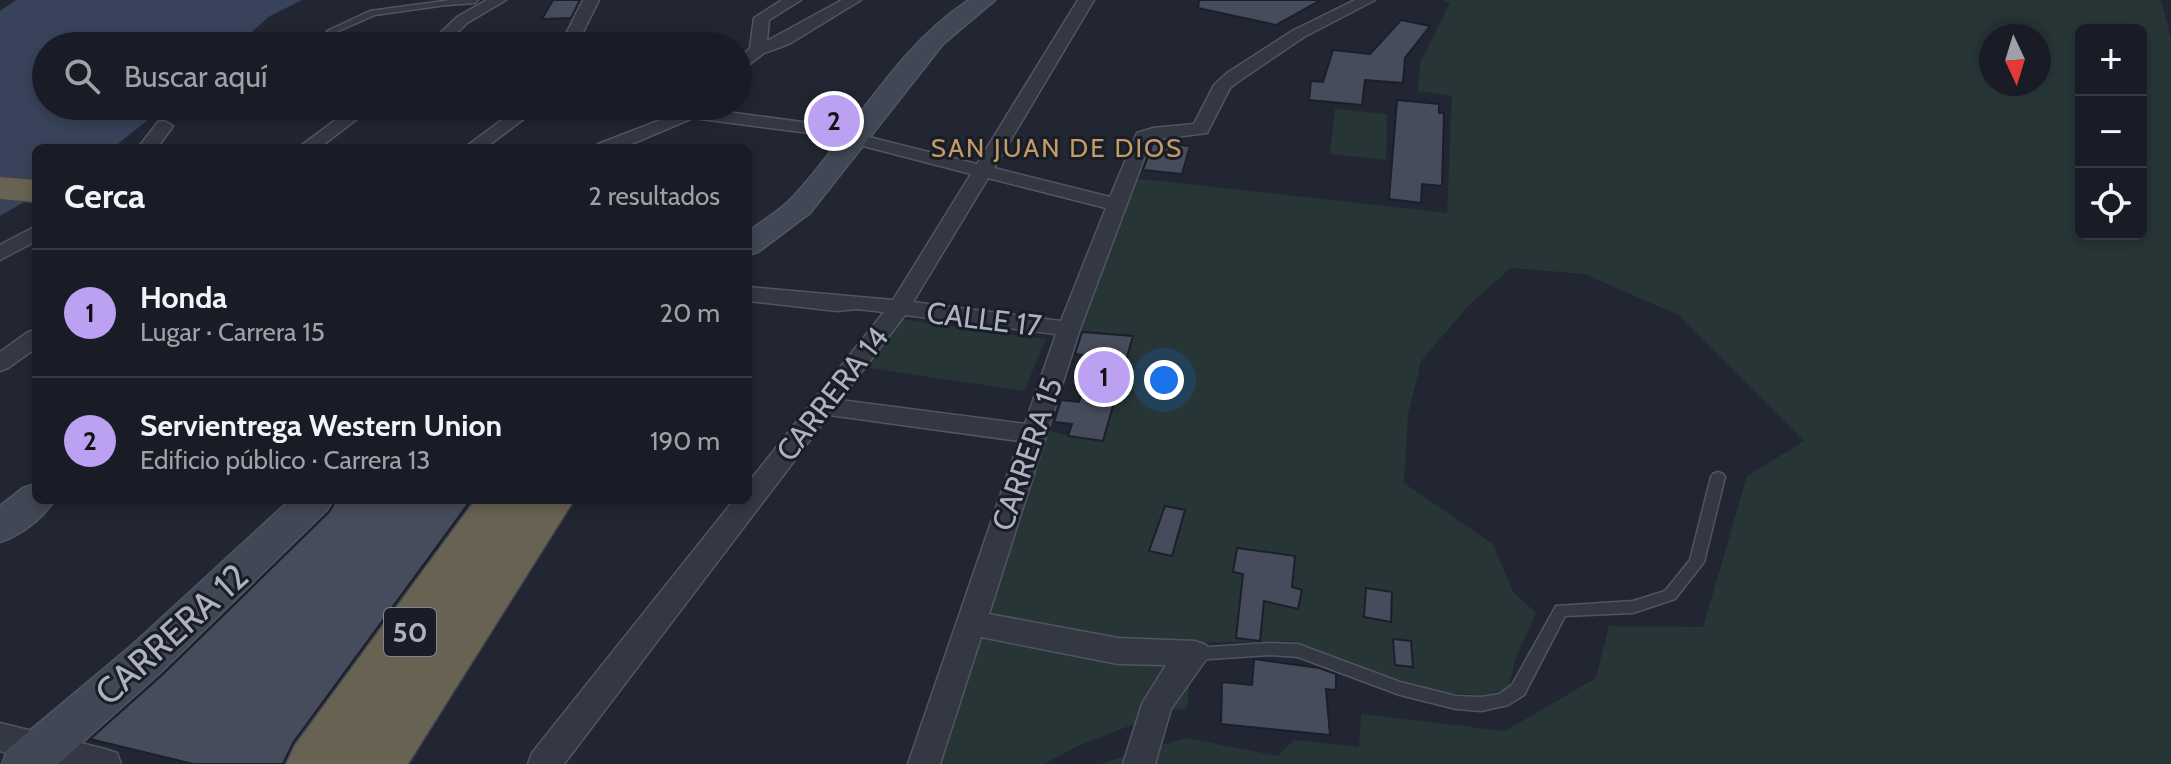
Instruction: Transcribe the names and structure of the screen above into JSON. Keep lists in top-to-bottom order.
{
  "streets": {
    "highway": ["50"],
    "street": [
      "CALLE 17",
      "CARRERA 14",
      "CARRERA 15",
      "CARRERA 12"
    ]
  },
  "crossings": [
    ["CALLE 17", "CARRERA 14"],
    ["CALLE 17", "CARRERA 15"]
  ],
  "districts": ["SAN JUAN DE DIOS"],
  "north": "bottom",
  "page": {
    "map_buttons": ["+", "−"],
    "search": "Buscar aquí",
    "pins": ["2", "1"],
    "heading": ["Cerca", "2 resultados"],
    "list": [
      {
        "mark": "1",
        "name": "Honda",
        "note": "Lugar · Carrera 15",
        "value": "20 m"
      },
      {
        "mark": "2",
        "name": "Servientrega Western Union",
        "note": "Edificio público · Carrera 13",
        "value": "190 m"
      }
    ]
  }
}
